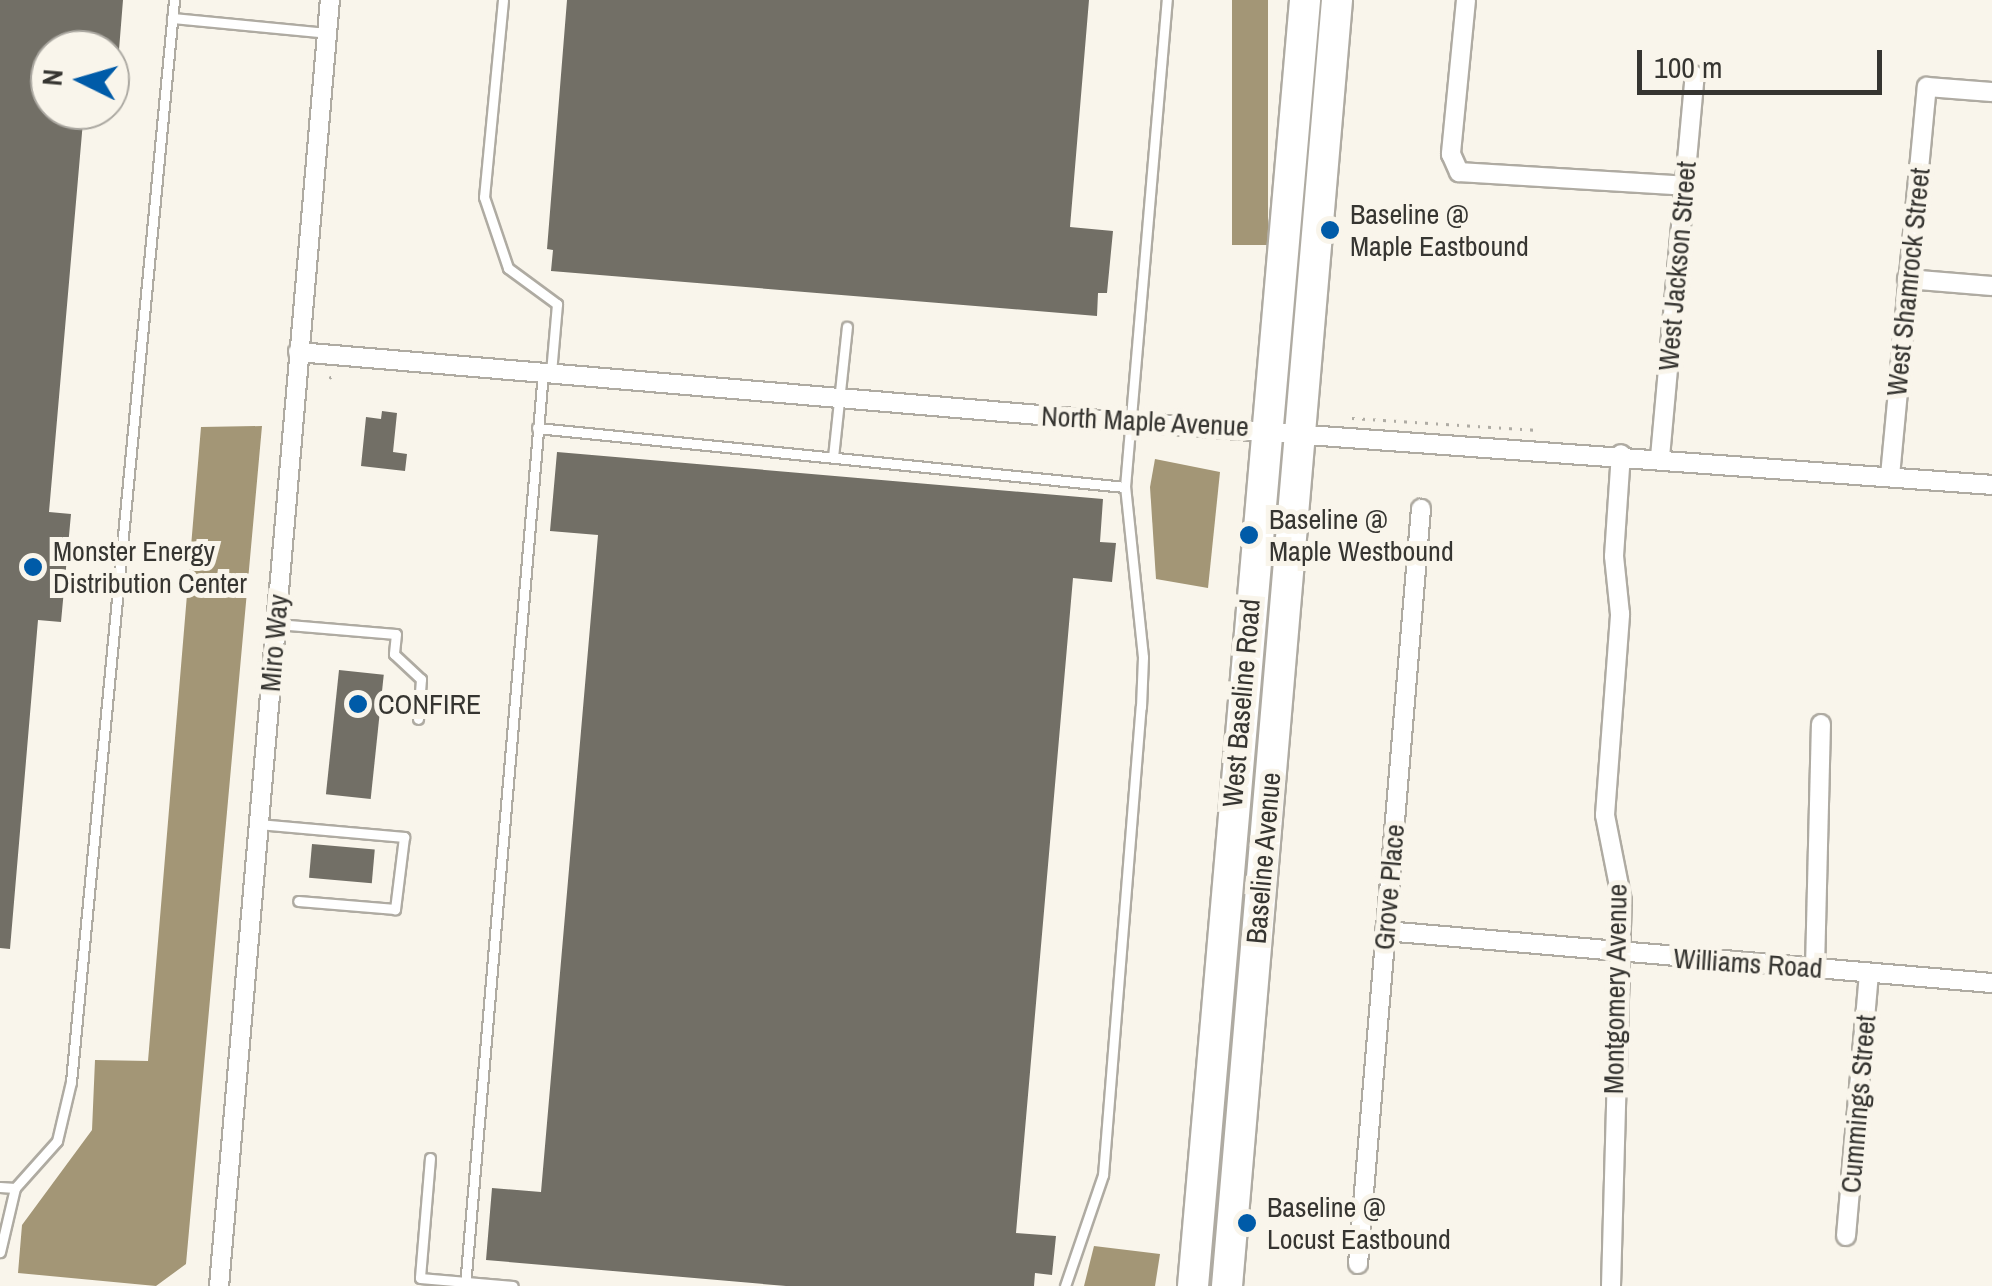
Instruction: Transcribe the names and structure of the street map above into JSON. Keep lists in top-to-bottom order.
{
  "streets": {
    "main road": ["West Baseline Road", "Baseline Avenue"],
    "street": [
      "West Jackson Street",
      "West Shamrock Street",
      "North Maple Avenue",
      "Miro Way",
      "Grove Place",
      "Williams Road",
      "Montgomery Avenue",
      "Cummings Street"
    ]
  },
  "crossings": [
    ["West Jackson Street", "North Maple Avenue"],
    ["West Shamrock Street", "North Maple Avenue"],
    ["North Maple Avenue", "Miro Way"],
    ["North Maple Avenue", "West Baseline Road"],
    ["North Maple Avenue", "Baseline Avenue"],
    ["North Maple Avenue", "Montgomery Avenue"],
    ["Grove Place", "Williams Road"],
    ["Williams Road", "Montgomery Avenue"],
    ["Williams Road", "Cummings Street"]
  ],
  "places": [
    "Baseline @ Maple Eastbound",
    "Baseline @ Maple Westbound",
    "Monster Energy Distribution Center",
    "CONFIRE",
    "Baseline @ Locust Eastbound"
  ],
  "scale_bar": "100 m",
  "north": "left"
}
